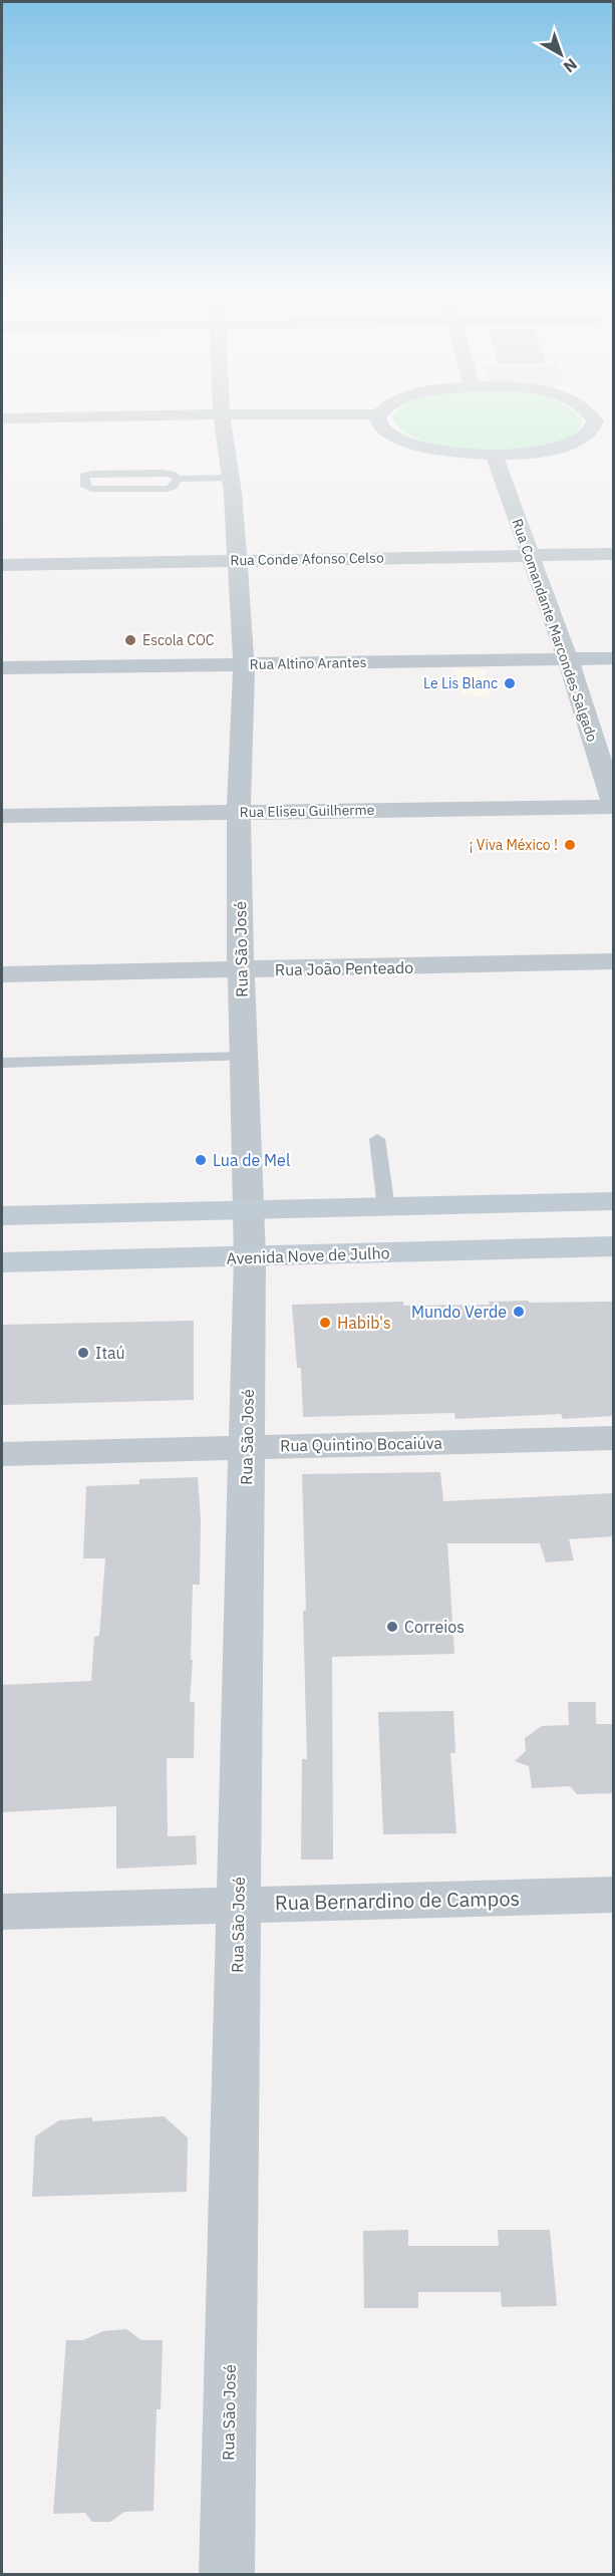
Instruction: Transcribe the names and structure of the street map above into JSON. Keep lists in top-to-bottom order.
{
  "streets": {
    "main road": ["Avenida Nove de Julho"],
    "street": [
      "Rua Conde Afonso Celso",
      "Rua Comandante Marcondes Salgado",
      "Rua Altino Arantes",
      "Rua Eliseu Guilherme",
      "Rua São José",
      "Rua João Penteado",
      "Rua Quintino Bocaiúva",
      "Rua Bernardino de Campos"
    ]
  },
  "crossings": [
    ["Rua Conde Afonso Celso", "Rua Comandante Marcondes Salgado"],
    ["Rua Conde Afonso Celso", "Rua São José"],
    ["Rua Comandante Marcondes Salgado", "Rua Altino Arantes"],
    ["Rua Comandante Marcondes Salgado", "Rua Eliseu Guilherme"],
    ["Rua Altino Arantes", "Rua São José"],
    ["Rua Eliseu Guilherme", "Rua São José"],
    ["Rua São José", "Rua João Penteado"],
    ["Rua São José", "Avenida Nove de Julho"],
    ["Rua São José", "Rua Quintino Bocaiúva"],
    ["Rua São José", "Rua Bernardino de Campos"]
  ],
  "places": [
    "Escola COC",
    "Le Lis Blanc",
    "¡ Viva México !",
    "Lua de Mel",
    "Mundo Verde",
    "Habib's",
    "Itaú",
    "Correios"
  ],
  "north": "bottom right"
}
